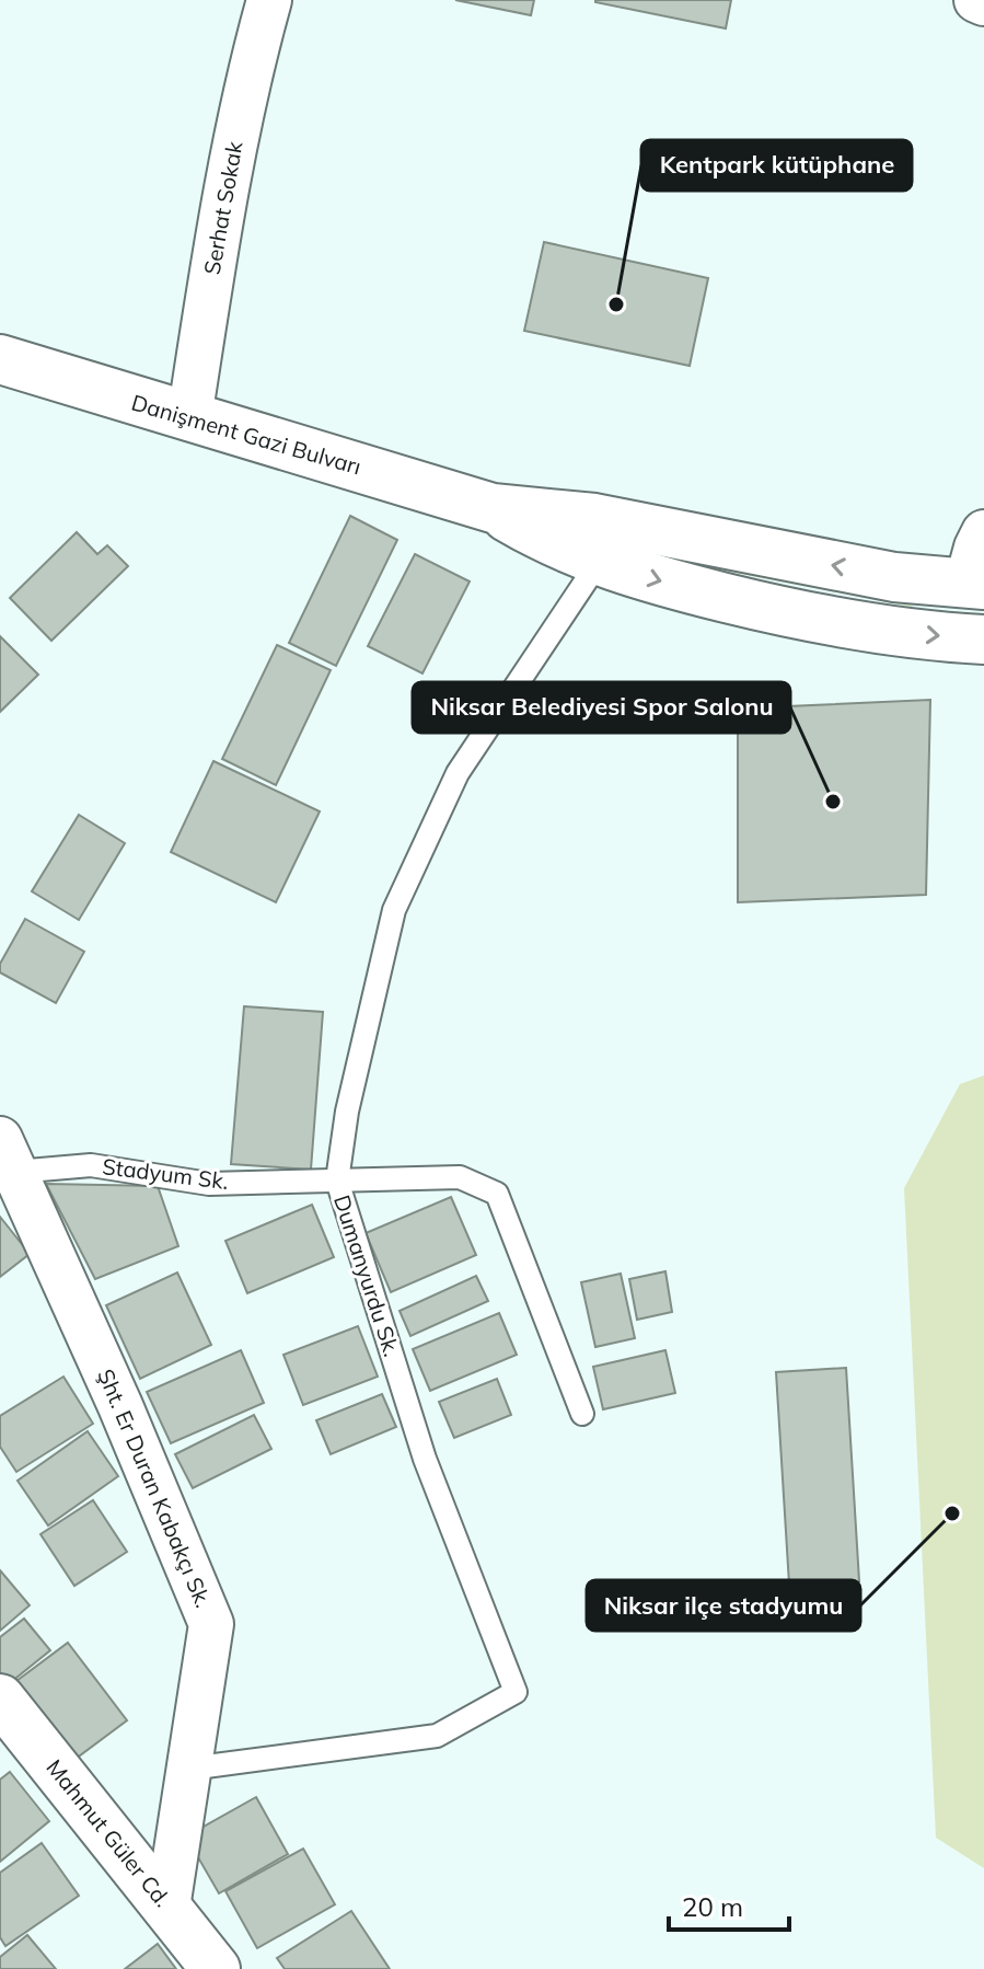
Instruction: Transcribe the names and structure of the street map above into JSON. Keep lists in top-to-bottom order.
{
  "streets": {
    "main road": ["Danişment Gazi Bulvarı", "Mahmut Güler Cd."],
    "street": ["Serhat Sokak", "Şht. Er Duran Kabakçı Sk."],
    "lane": ["Stadyum Sk.", "Dumanyurdu Sk."]
  },
  "crossings": [
    ["Serhat Sokak", "Danişment Gazi Bulvarı"],
    ["Danişment Gazi Bulvarı", "Dumanyurdu Sk."],
    ["Stadyum Sk.", "Dumanyurdu Sk."],
    ["Stadyum Sk.", "Şht. Er Duran Kabakçı Sk."],
    ["Dumanyurdu Sk.", "Şht. Er Duran Kabakçı Sk."],
    ["Şht. Er Duran Kabakçı Sk.", "Mahmut Güler Cd."]
  ],
  "places": ["Kentpark kütüphane", "Niksar Belediyesi Spor Salonu", "Niksar ilçe stadyumu"],
  "scale_bar": "20 m"
}
